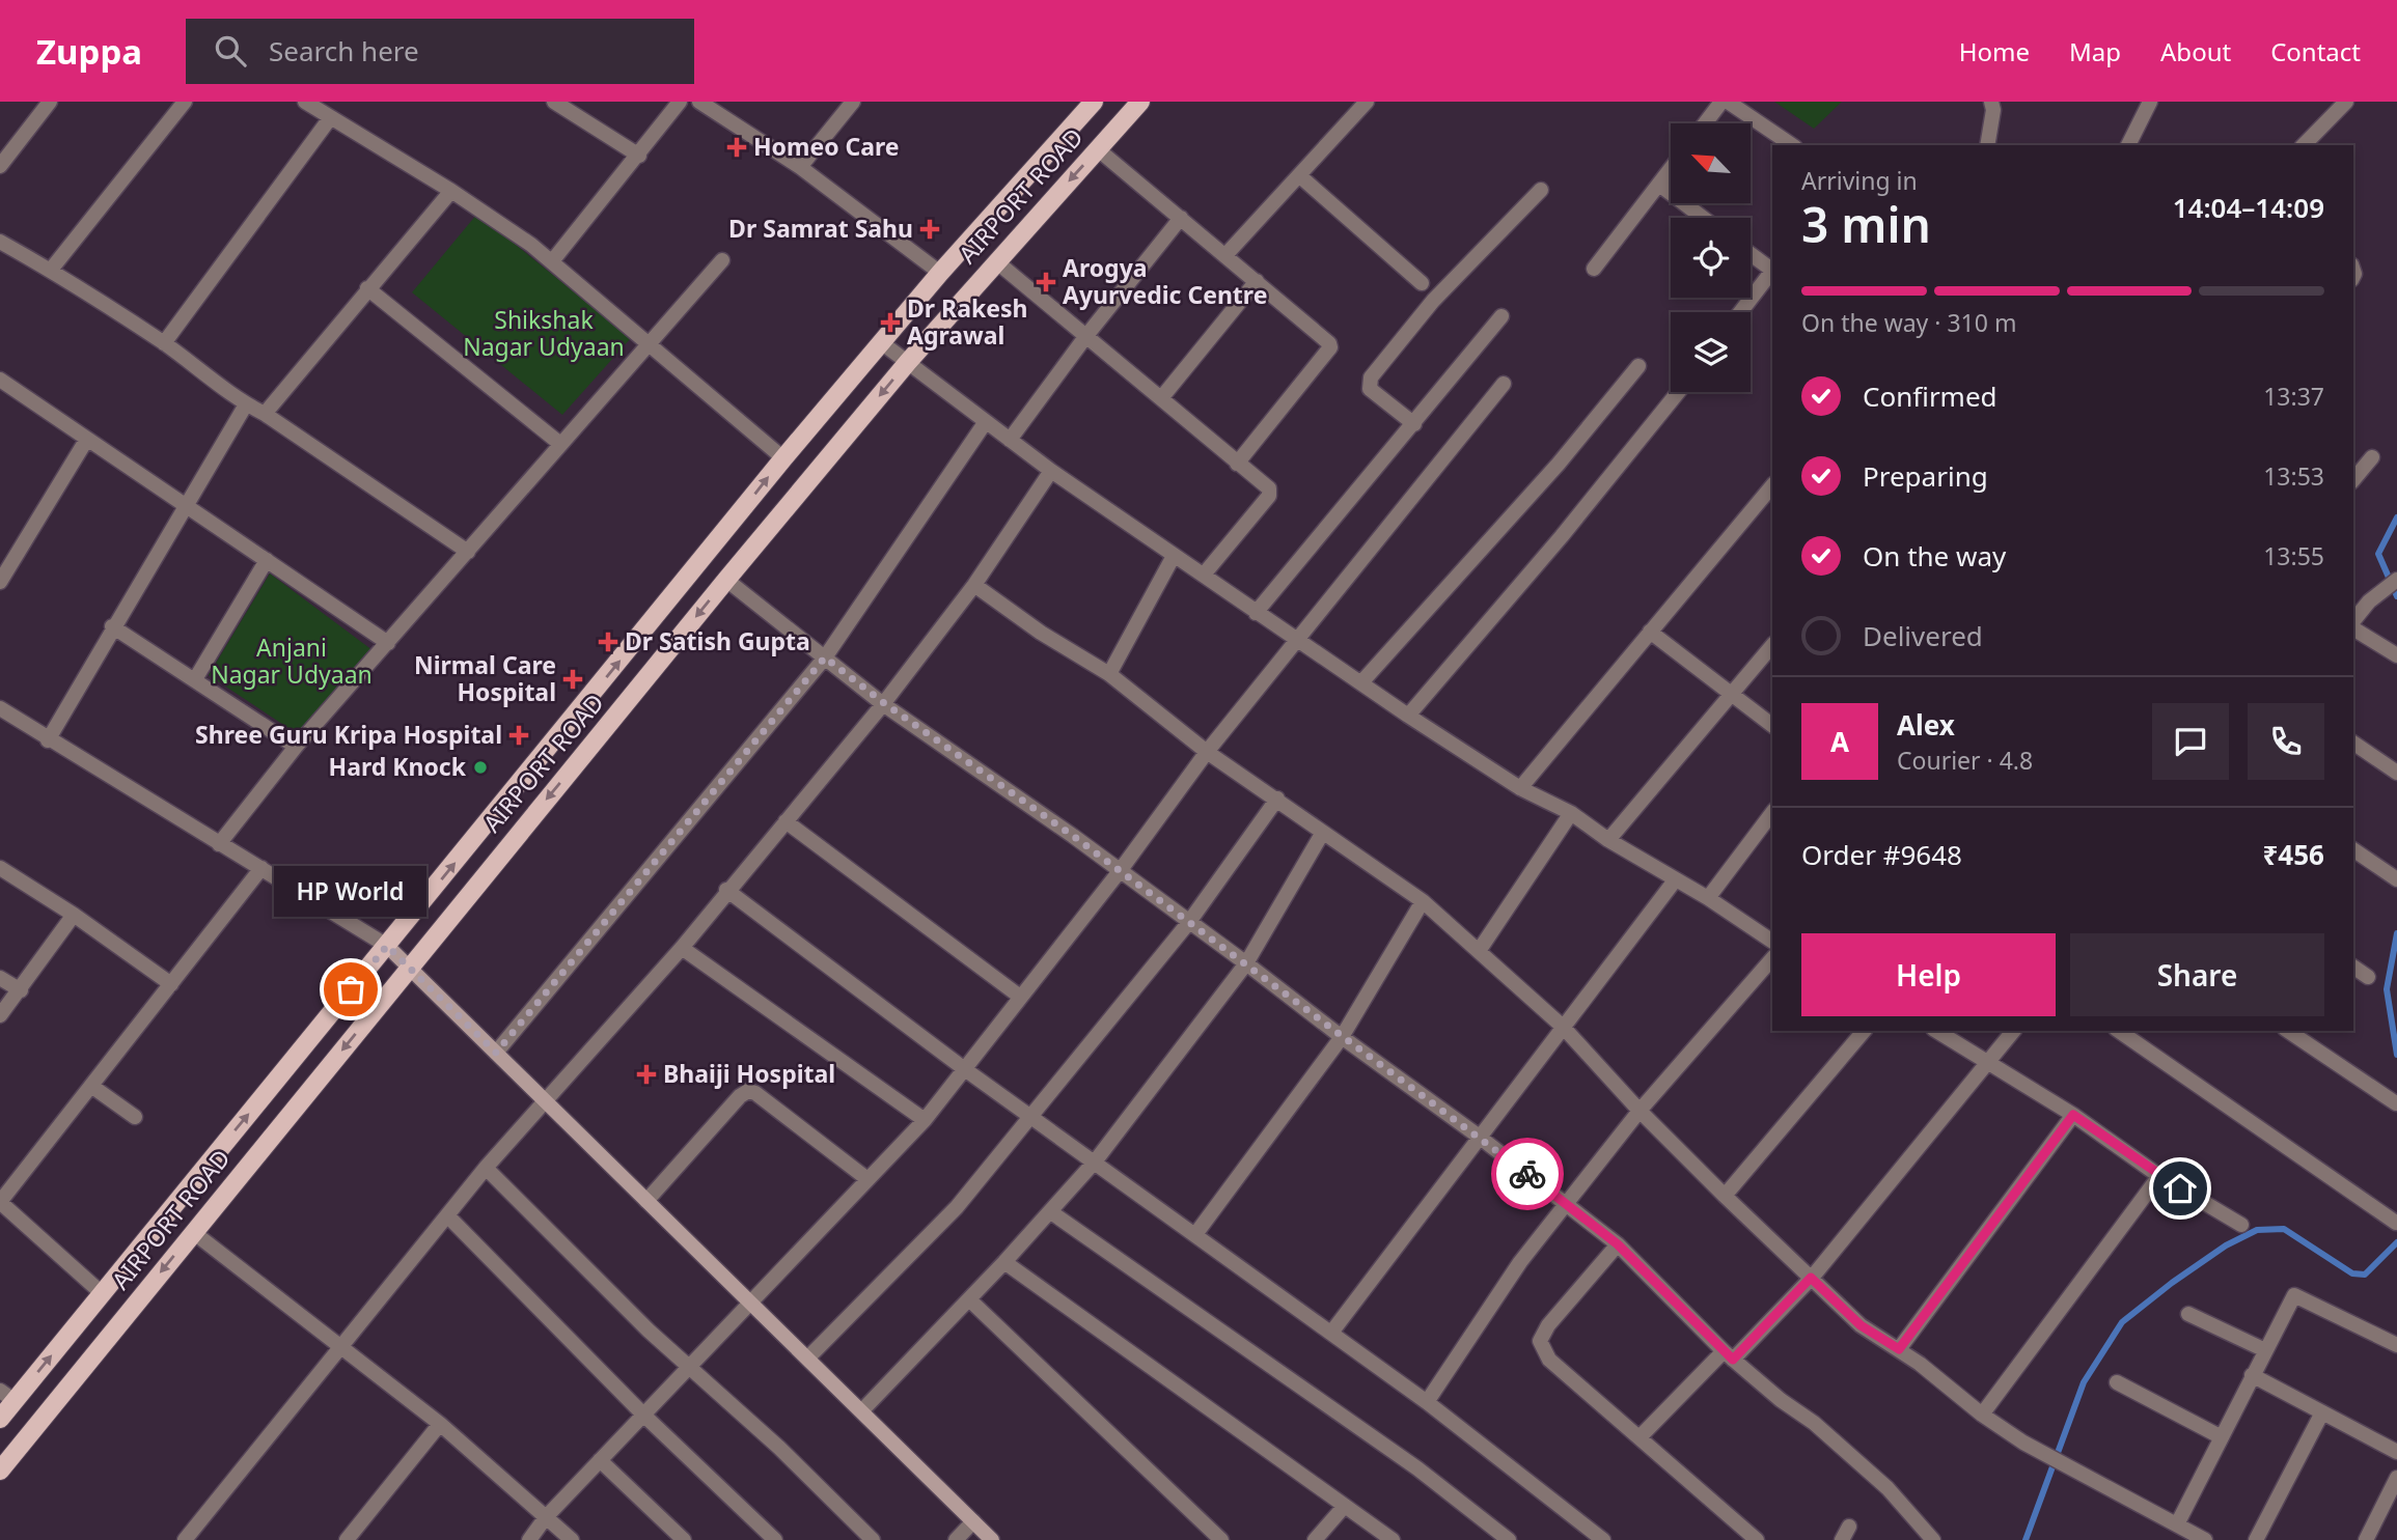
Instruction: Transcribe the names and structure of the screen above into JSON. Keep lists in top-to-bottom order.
{
  "streets": {
    "main road": ["AIRPORT ROAD"]
  },
  "parks": ["Shikshak Nagar Udyaan", "Anjani Nagar Udyaan"],
  "places": {
    "health": [
      "Homeo Care",
      "Dr Samrat Sahu",
      "Arogya Ayurvedic Centre",
      "Dr Rakesh Agrawal",
      "Dr Satish Gupta",
      "Nirmal Care Hospital",
      "Shree Guru Kripa Hospital",
      "Bhaiji Hospital"
    ],
    "other": ["Hard Knock", "HP World"]
  },
  "north": "top left",
  "page": {
    "header": "Zuppa",
    "search": "Search here",
    "nav": [
      "Home",
      "Map",
      "About",
      "Contact"
    ],
    "heading": ["3 min", "Arriving in", "14:04–14:09"],
    "panel": [
      "Alex",
      "Courier · 4.8",
      "Order #9648",
      "₹456"
    ],
    "bar": "On the way · 310 m",
    "list": [
      ["Confirmed", "13:37"],
      ["Preparing", "13:53"],
      ["On the way", "13:55"],
      "Delivered"
    ],
    "round": "A",
    "bubble": "HP World",
    "buttons": ["Help", "Share"]
  }
}
